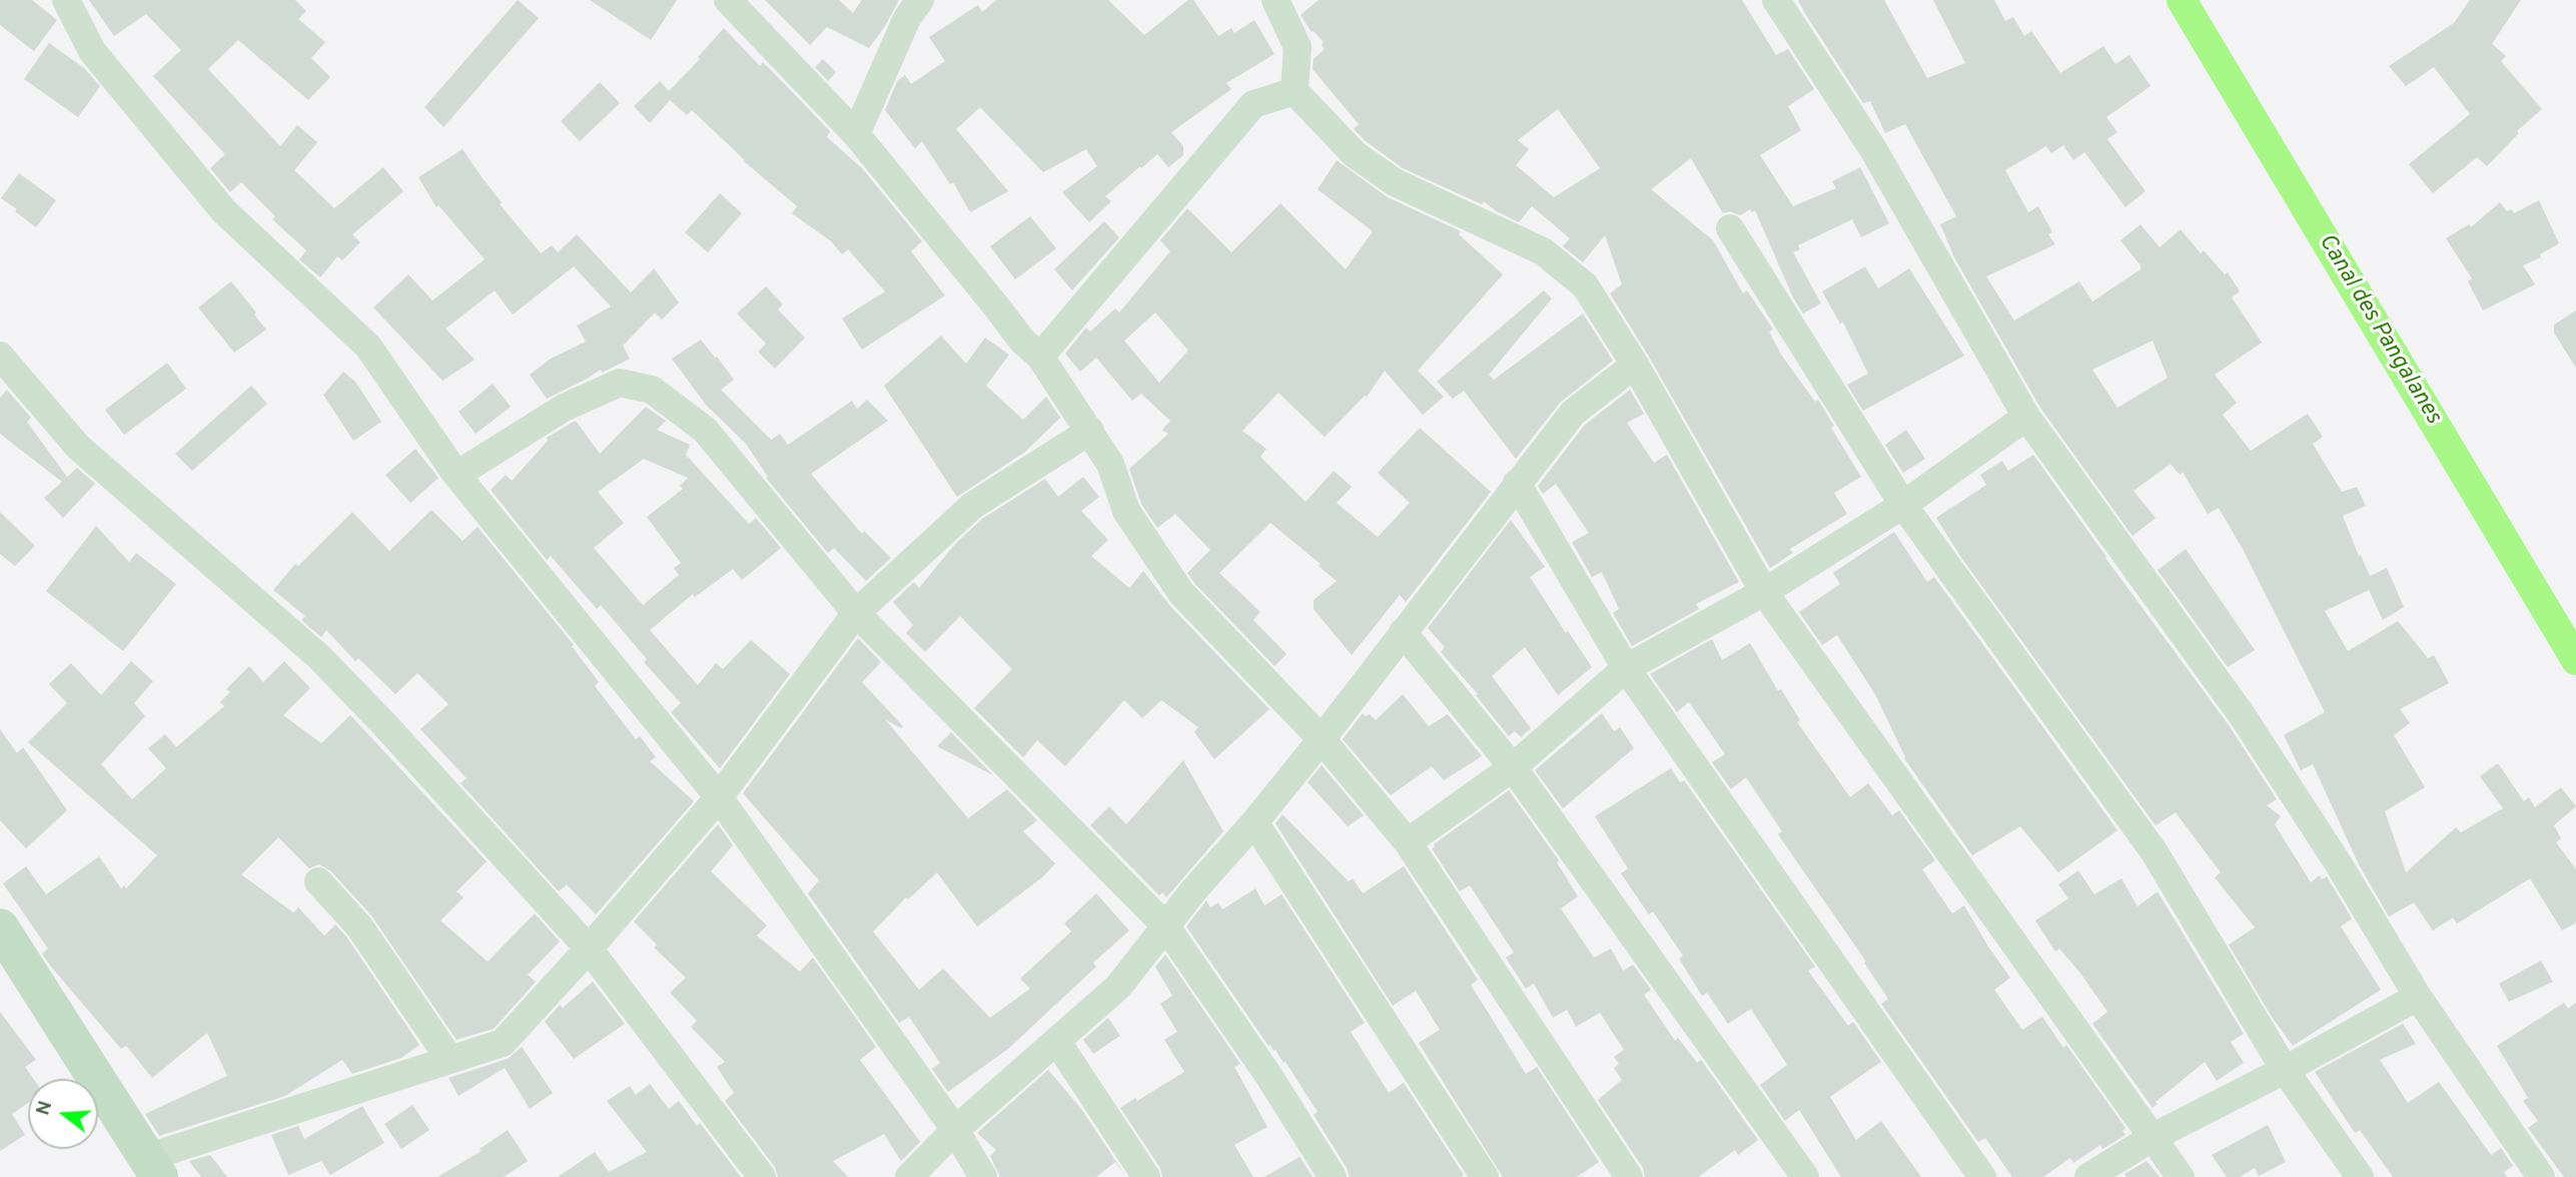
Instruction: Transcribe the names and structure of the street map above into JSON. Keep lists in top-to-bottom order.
{
  "water": ["Canal des Pangalanes"],
  "north": "left"
}
